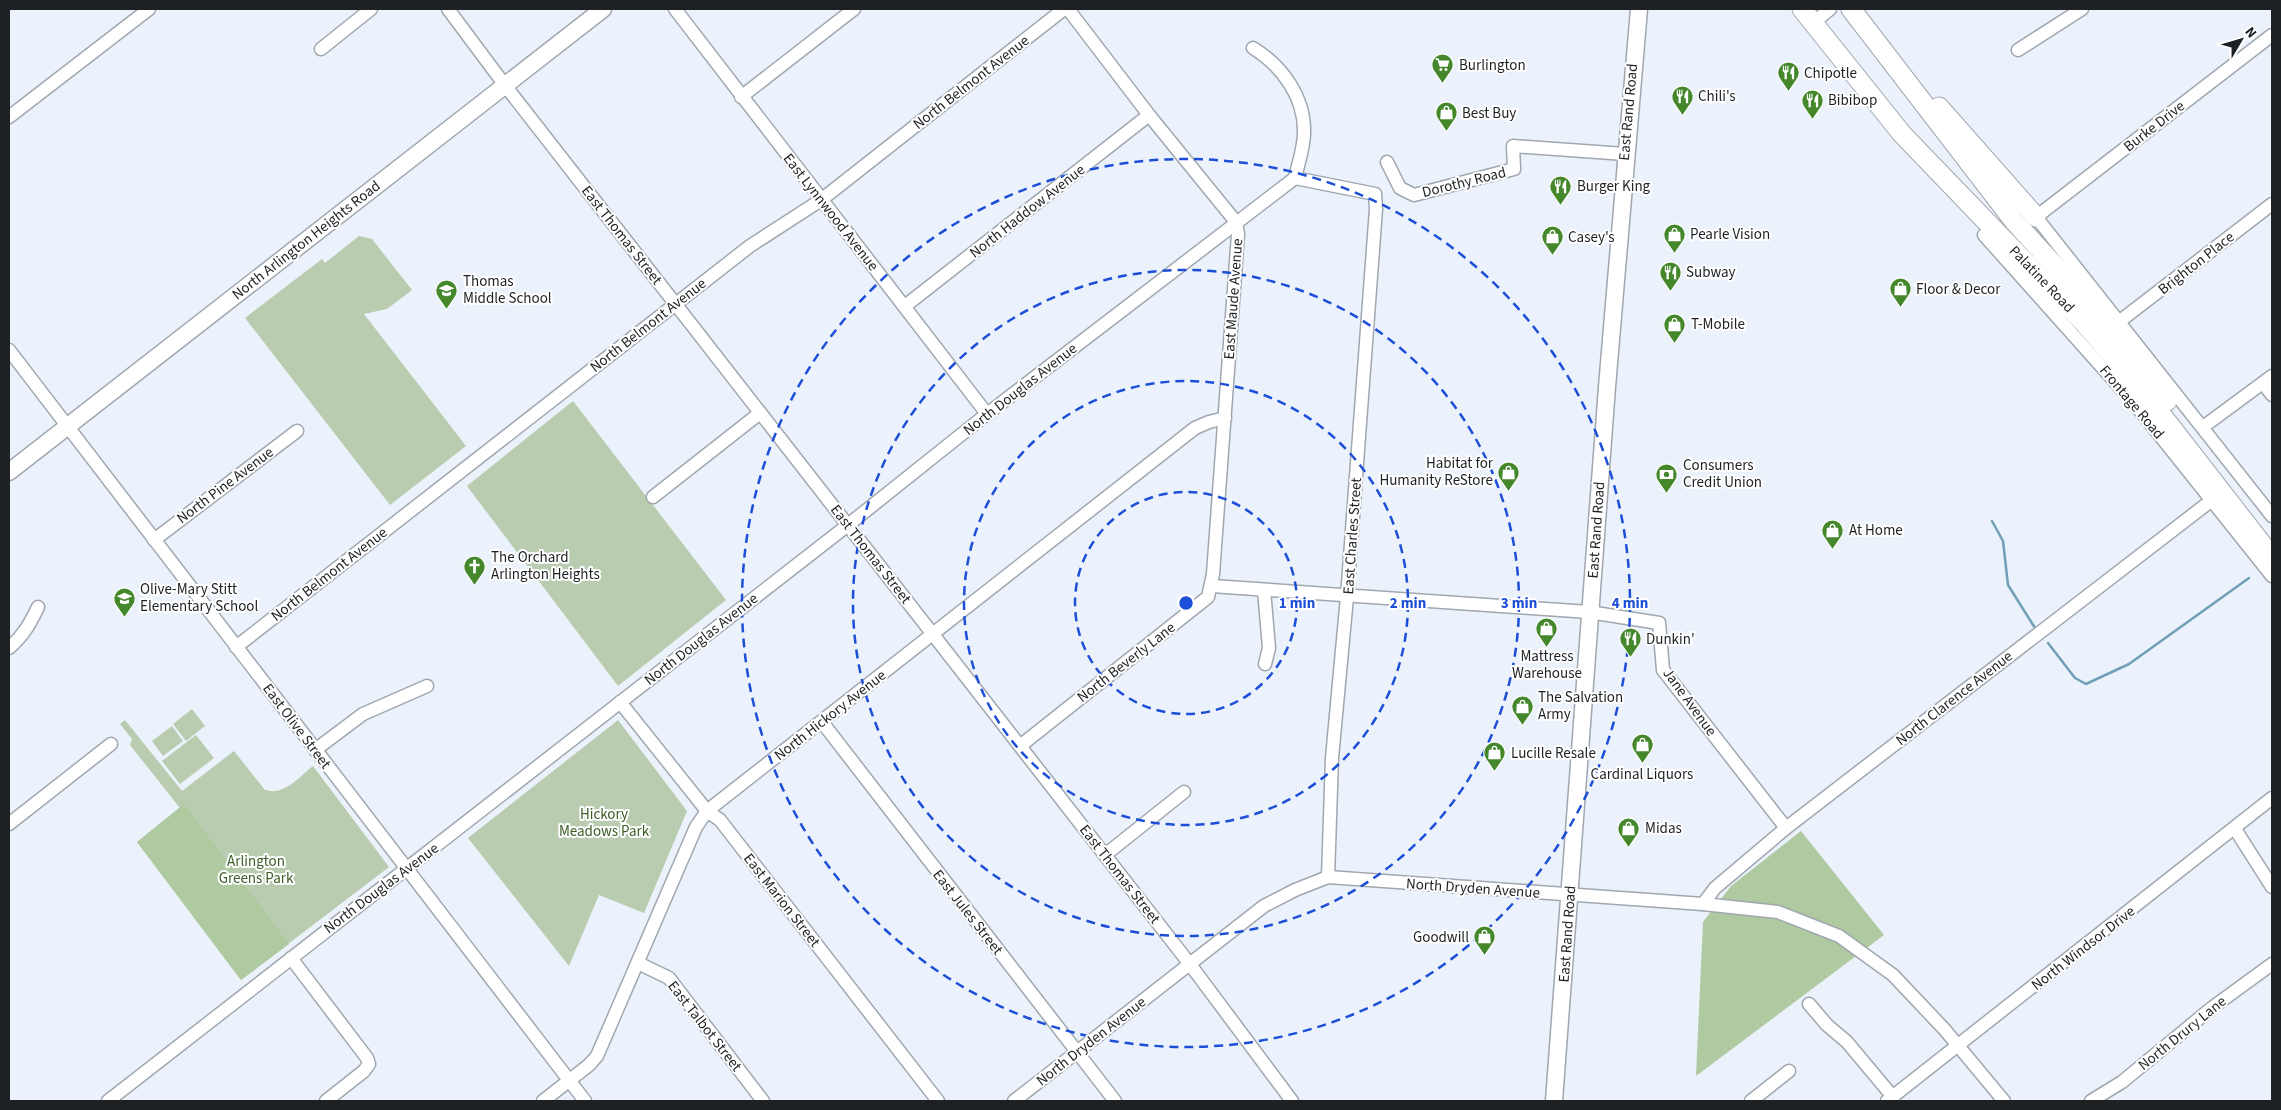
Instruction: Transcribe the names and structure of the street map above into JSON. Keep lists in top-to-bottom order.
{
  "streets": {
    "highway": ["Palatine Road"],
    "main road": ["East Rand Road", "North Arlington Heights Road"],
    "street": [
      "North Belmont Avenue",
      "Burke Drive",
      "Dorothy Road",
      "North Haddow Avenue",
      "East Lynnwood Avenue",
      "East Thomas Street",
      "Brighton Place",
      "East Maude Avenue",
      "North Douglas Avenue",
      "Frontage Road",
      "North Pine Avenue",
      "East Charles Street",
      "North Beverly Lane",
      "North Clarence Avenue",
      "Jane Avenue",
      "North Hickory Avenue",
      "East Olive Street",
      "North Dryden Avenue",
      "East Marion Street",
      "East Jules Street",
      "North Windsor Drive",
      "East Talbot Street",
      "North Drury Lane"
    ]
  },
  "crossings": [
    ["North Belmont Avenue", "East Lynnwood Avenue"],
    ["North Belmont Avenue", "East Thomas Street"],
    ["North Belmont Avenue", "East Olive Street"],
    ["East Rand Road", "Dorothy Road"],
    ["East Rand Road", "Jane Avenue"],
    ["East Rand Road", "North Dryden Avenue"],
    ["North Haddow Avenue", "East Lynnwood Avenue"],
    ["North Haddow Avenue", "East Maude Avenue"],
    ["East Lynnwood Avenue", "North Douglas Avenue"],
    ["East Thomas Street", "North Arlington Heights Road"],
    ["East Thomas Street", "North Douglas Avenue"],
    ["East Thomas Street", "North Beverly Lane"],
    ["East Thomas Street", "North Hickory Avenue"],
    ["East Thomas Street", "North Dryden Avenue"],
    ["North Arlington Heights Road", "East Olive Street"],
    ["East Maude Avenue", "North Douglas Avenue"],
    ["East Maude Avenue", "North Beverly Lane"],
    ["East Maude Avenue", "North Hickory Avenue"],
    ["North Douglas Avenue", "East Charles Street"],
    ["North Douglas Avenue", "East Olive Street"],
    ["North Douglas Avenue", "East Marion Street"],
    ["Frontage Road", "North Clarence Avenue"],
    ["North Pine Avenue", "East Olive Street"],
    ["East Charles Street", "North Dryden Avenue"],
    ["North Clarence Avenue", "Jane Avenue"],
    ["North Clarence Avenue", "North Dryden Avenue"],
    ["North Hickory Avenue", "East Olive Street"],
    ["North Hickory Avenue", "East Marion Street"],
    ["North Hickory Avenue", "East Jules Street"],
    ["North Hickory Avenue", "East Talbot Street"],
    ["North Dryden Avenue", "East Jules Street"],
    ["North Dryden Avenue", "North Windsor Drive"]
  ],
  "parks": ["Hickory Meadows Park", "Arlington Greens Park"],
  "places": {
    "supermarket": ["Burlington"],
    "restaurant": [
      "Chipotle",
      "Chili's",
      "Bibibop",
      "Burger King",
      "Subway",
      "Dunkin'"
    ],
    "shop": [
      "Best Buy",
      "Pearle Vision",
      "Casey's",
      "Floor & Decor",
      "T-Mobile",
      "Habitat for Humanity ReStore",
      "At Home",
      "Mattress Warehouse",
      "The Salvation Army",
      "Cardinal Liquors",
      "Lucille Resale",
      "Midas",
      "Goodwill"
    ],
    "school or university": ["Thomas Middle School", "Olive-Mary Stitt Elementary School"],
    "bank": ["Consumers Credit Union"],
    "church": ["The Orchard Arlington Heights"]
  },
  "north": "top right",
  "rings": [
    "1 min",
    "2 min",
    "3 min",
    "4 min"
  ]
}
